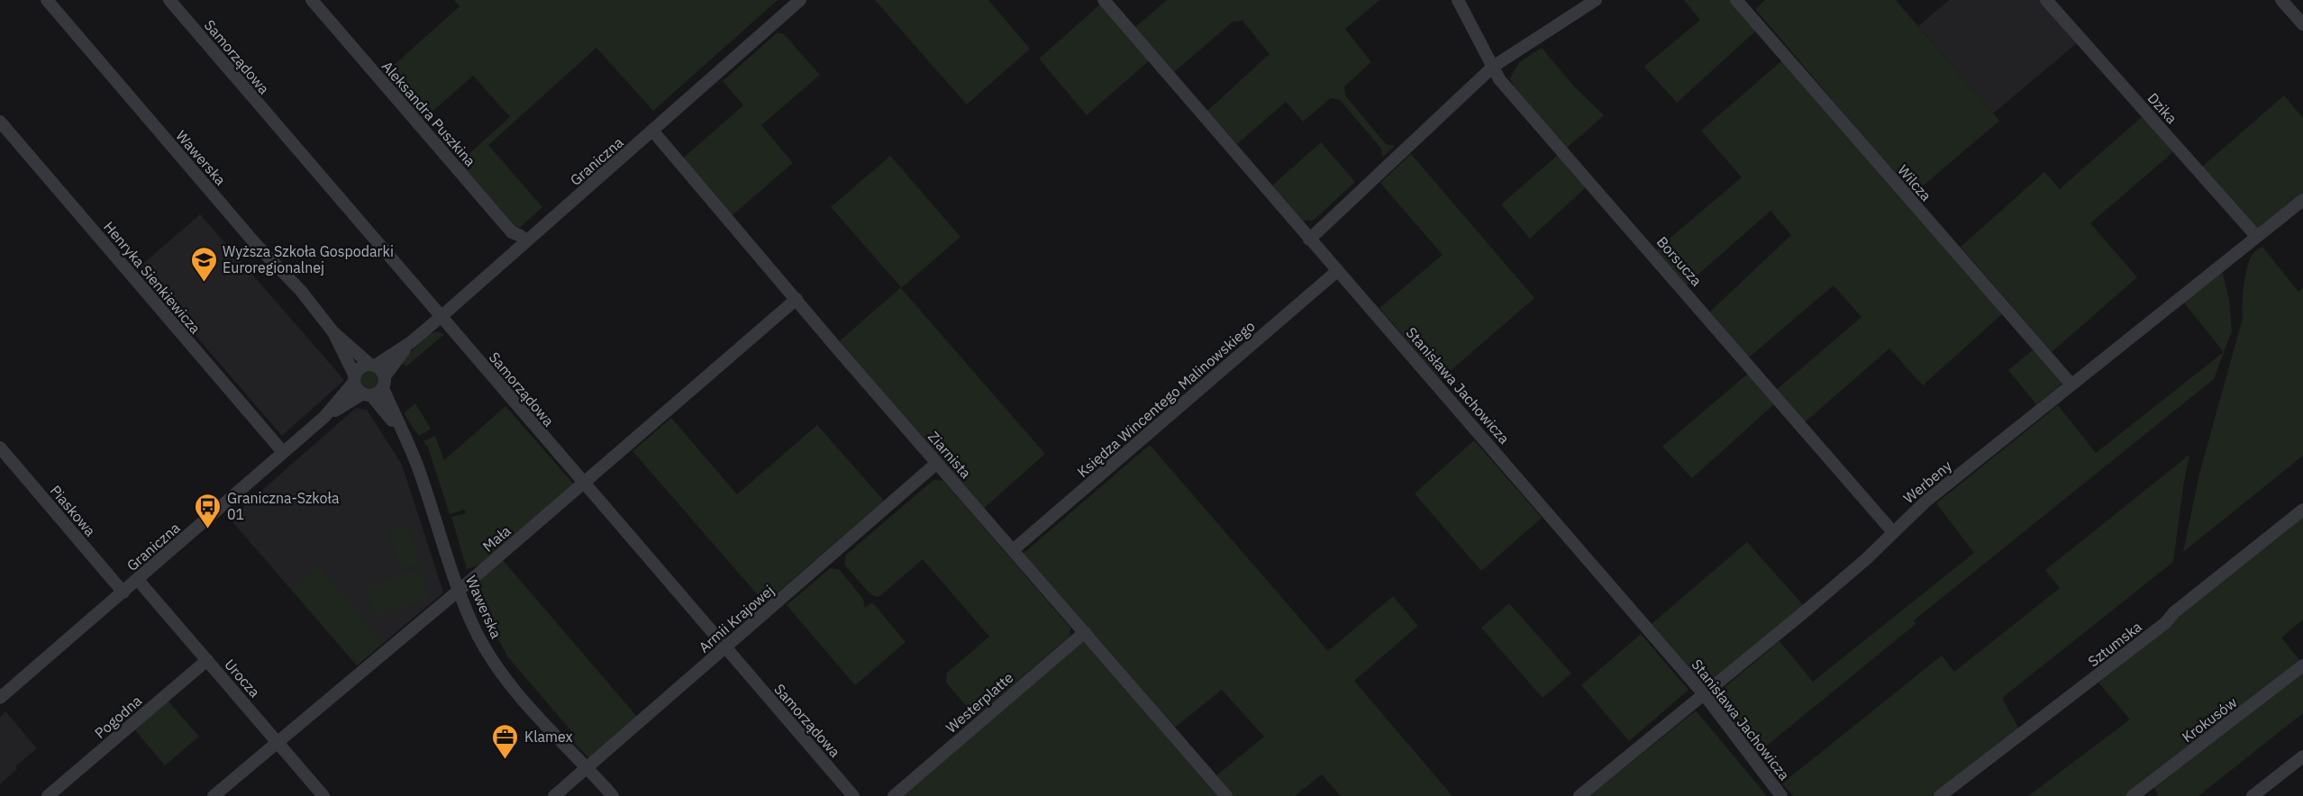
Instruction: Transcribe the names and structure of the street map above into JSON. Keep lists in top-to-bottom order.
{
  "streets": {
    "street": [
      "Samorządowa",
      "Dzika",
      "Aleksandra Puszkina",
      "Wawerska",
      "Graniczna",
      "Wilcza",
      "Borsucza",
      "Henryka Sienkiewicza",
      "Stanisława Jachowicza",
      "Księdza Wincentego Malinowskiego",
      "Ziarnista",
      "Werbeny",
      "Piaskowa",
      "Mała",
      "Armii Krajowej",
      "Sztumska",
      "Urocza",
      "Westerplatte",
      "Pogodna",
      "Krokusów"
    ]
  },
  "crossings": [
    ["Samorządowa", "Graniczna"],
    ["Samorządowa", "Mała"],
    ["Samorządowa", "Armii Krajowej"],
    ["Dzika", "Werbeny"],
    ["Aleksandra Puszkina", "Graniczna"],
    ["Wawerska", "Graniczna"],
    ["Wawerska", "Mała"],
    ["Wawerska", "Armii Krajowej"],
    ["Graniczna", "Henryka Sienkiewicza"],
    ["Graniczna", "Ziarnista"],
    ["Graniczna", "Piaskowa"],
    ["Graniczna", "Urocza"],
    ["Wilcza", "Werbeny"],
    ["Borsucza", "Werbeny"],
    ["Stanisława Jachowicza", "Księdza Wincentego Malinowskiego"],
    ["Stanisława Jachowicza", "Werbeny"],
    ["Księdza Wincentego Malinowskiego", "Ziarnista"],
    ["Ziarnista", "Mała"],
    ["Ziarnista", "Armii Krajowej"],
    ["Ziarnista", "Westerplatte"],
    ["Mała", "Urocza"],
    ["Urocza", "Pogodna"]
  ],
  "places": {
    "school or university": ["Wyższa Szkoła Gospodarki Euroregionalnej"],
    "bus stop": ["Graniczna-Szkoła 01"],
    "office": ["Klamex"]
  }
}
